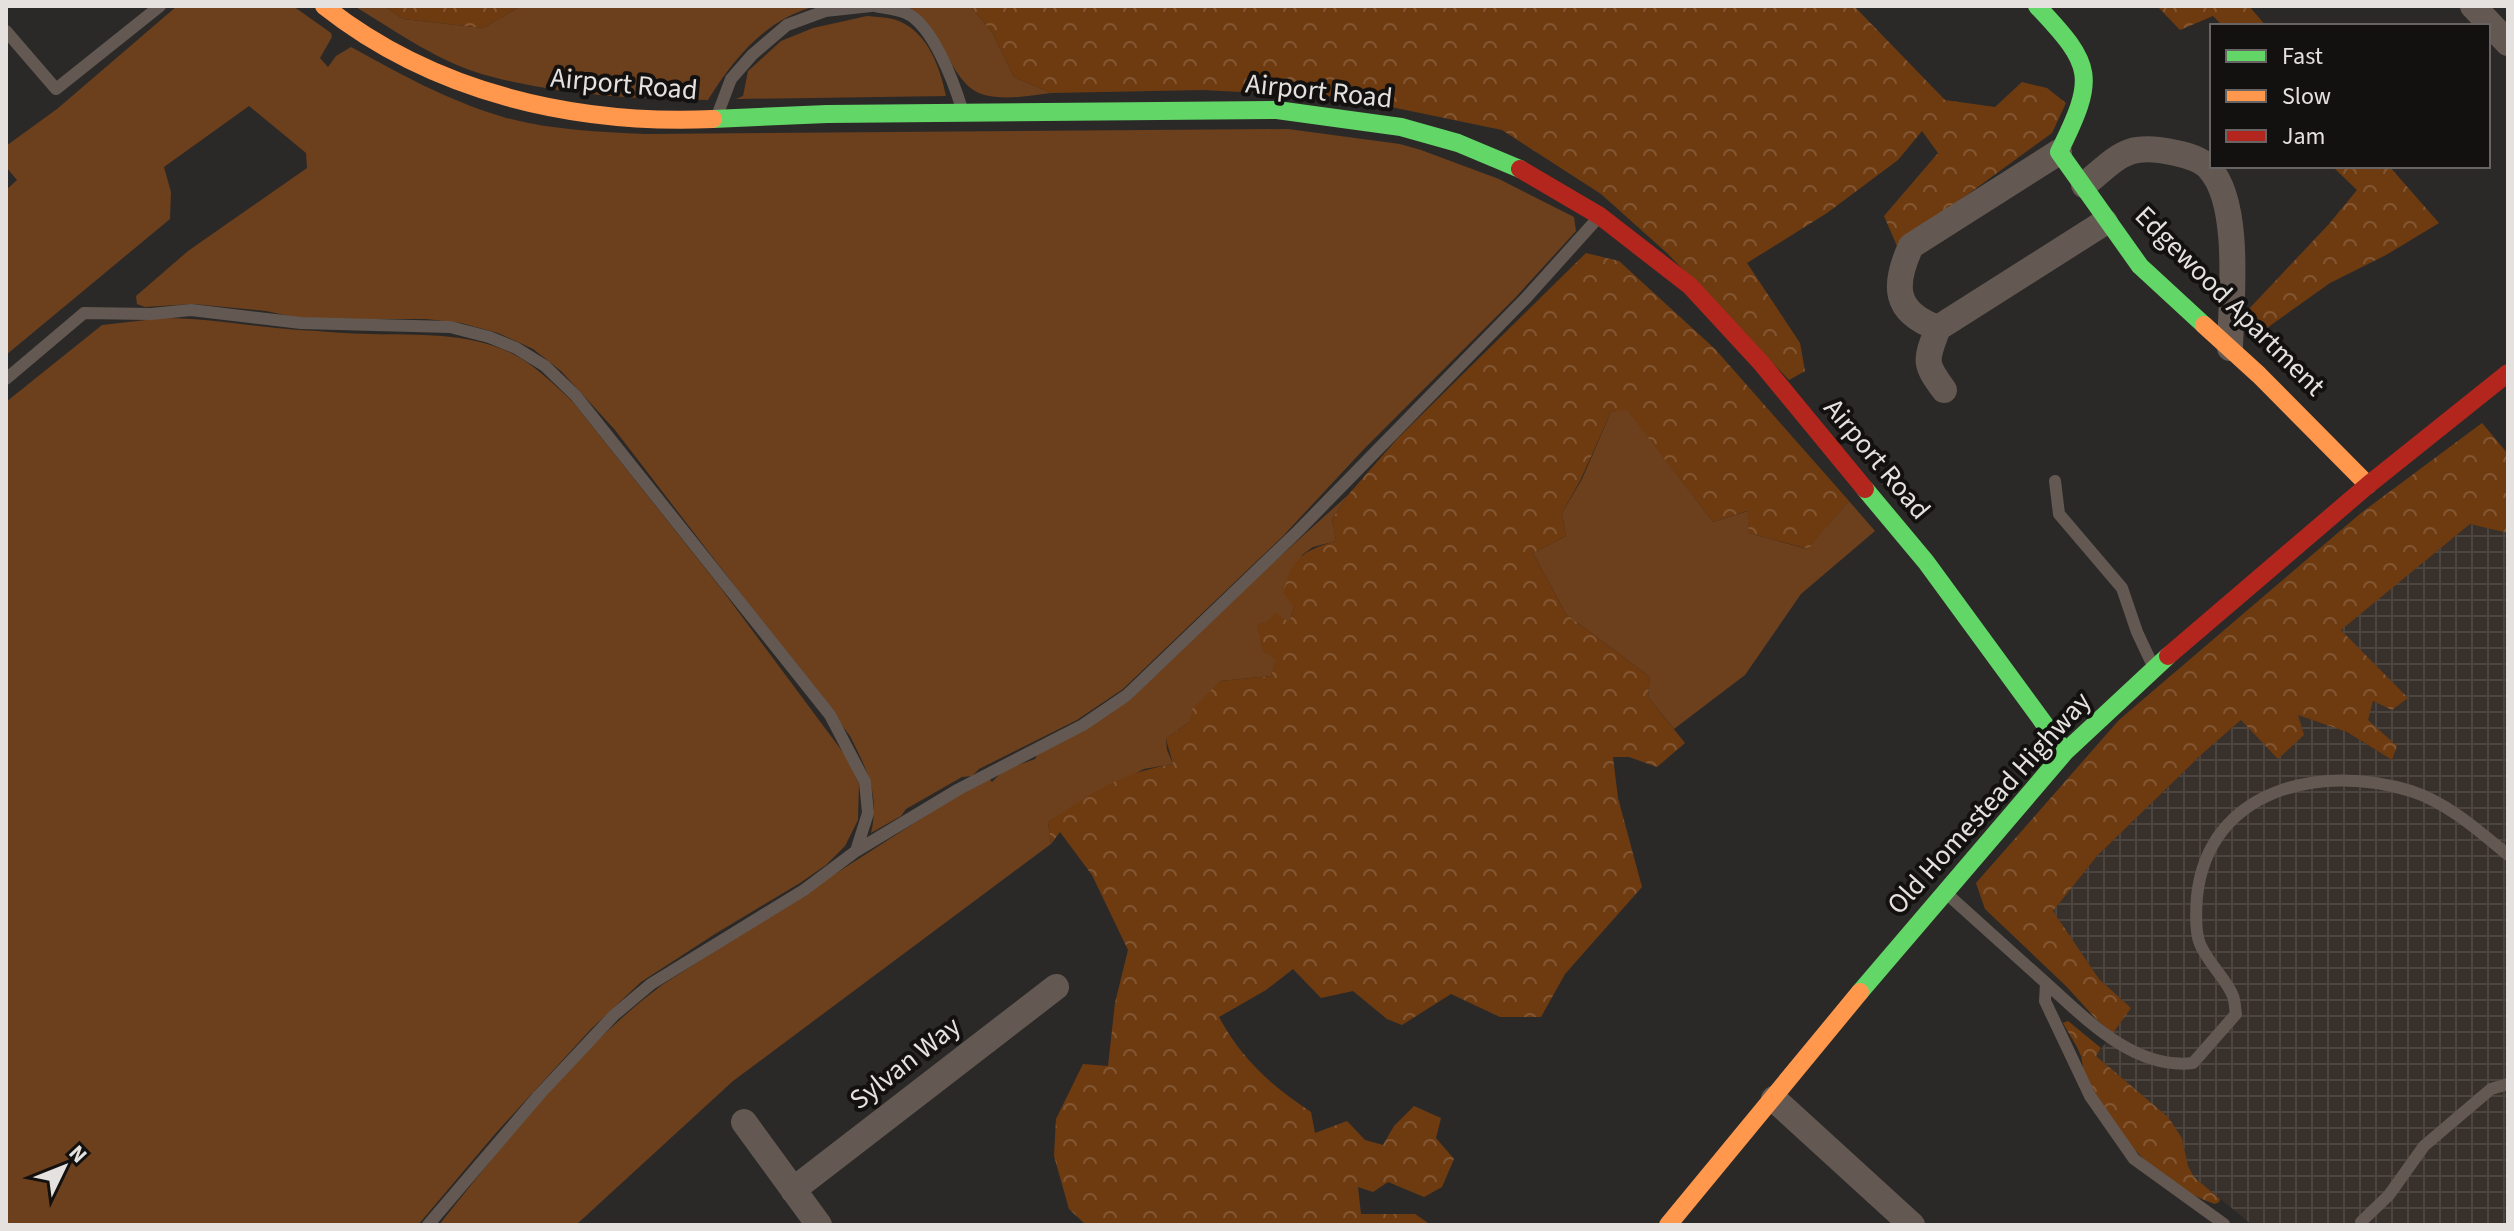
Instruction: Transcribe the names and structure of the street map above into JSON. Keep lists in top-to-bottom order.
{
  "streets": {
    "street": [
      "Airport Road",
      "Edgewood Apartment",
      "Old Homestead Highway",
      "Sylvan Way"
    ]
  },
  "crossings": [
    ["Airport Road", "Old Homestead Highway"],
    ["Edgewood Apartment", "Old Homestead Highway"]
  ],
  "legend": ["Fast", "Slow", "Jam"],
  "north": "top right"
}
